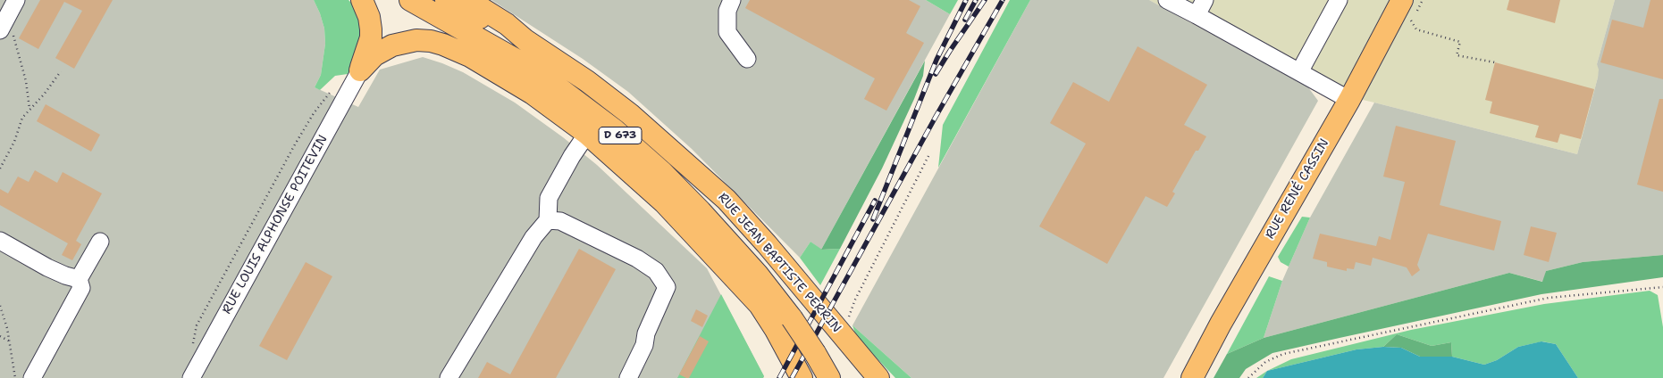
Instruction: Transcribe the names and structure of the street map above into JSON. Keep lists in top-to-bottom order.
{
  "streets": {
    "main road": ["D 673", "RUE RENÉ CASSIN", "RUE JEAN BAPTISTE PERRIN"],
    "street": ["RUE LOUIS ALPHONSE POITEVIN"]
  }
}
